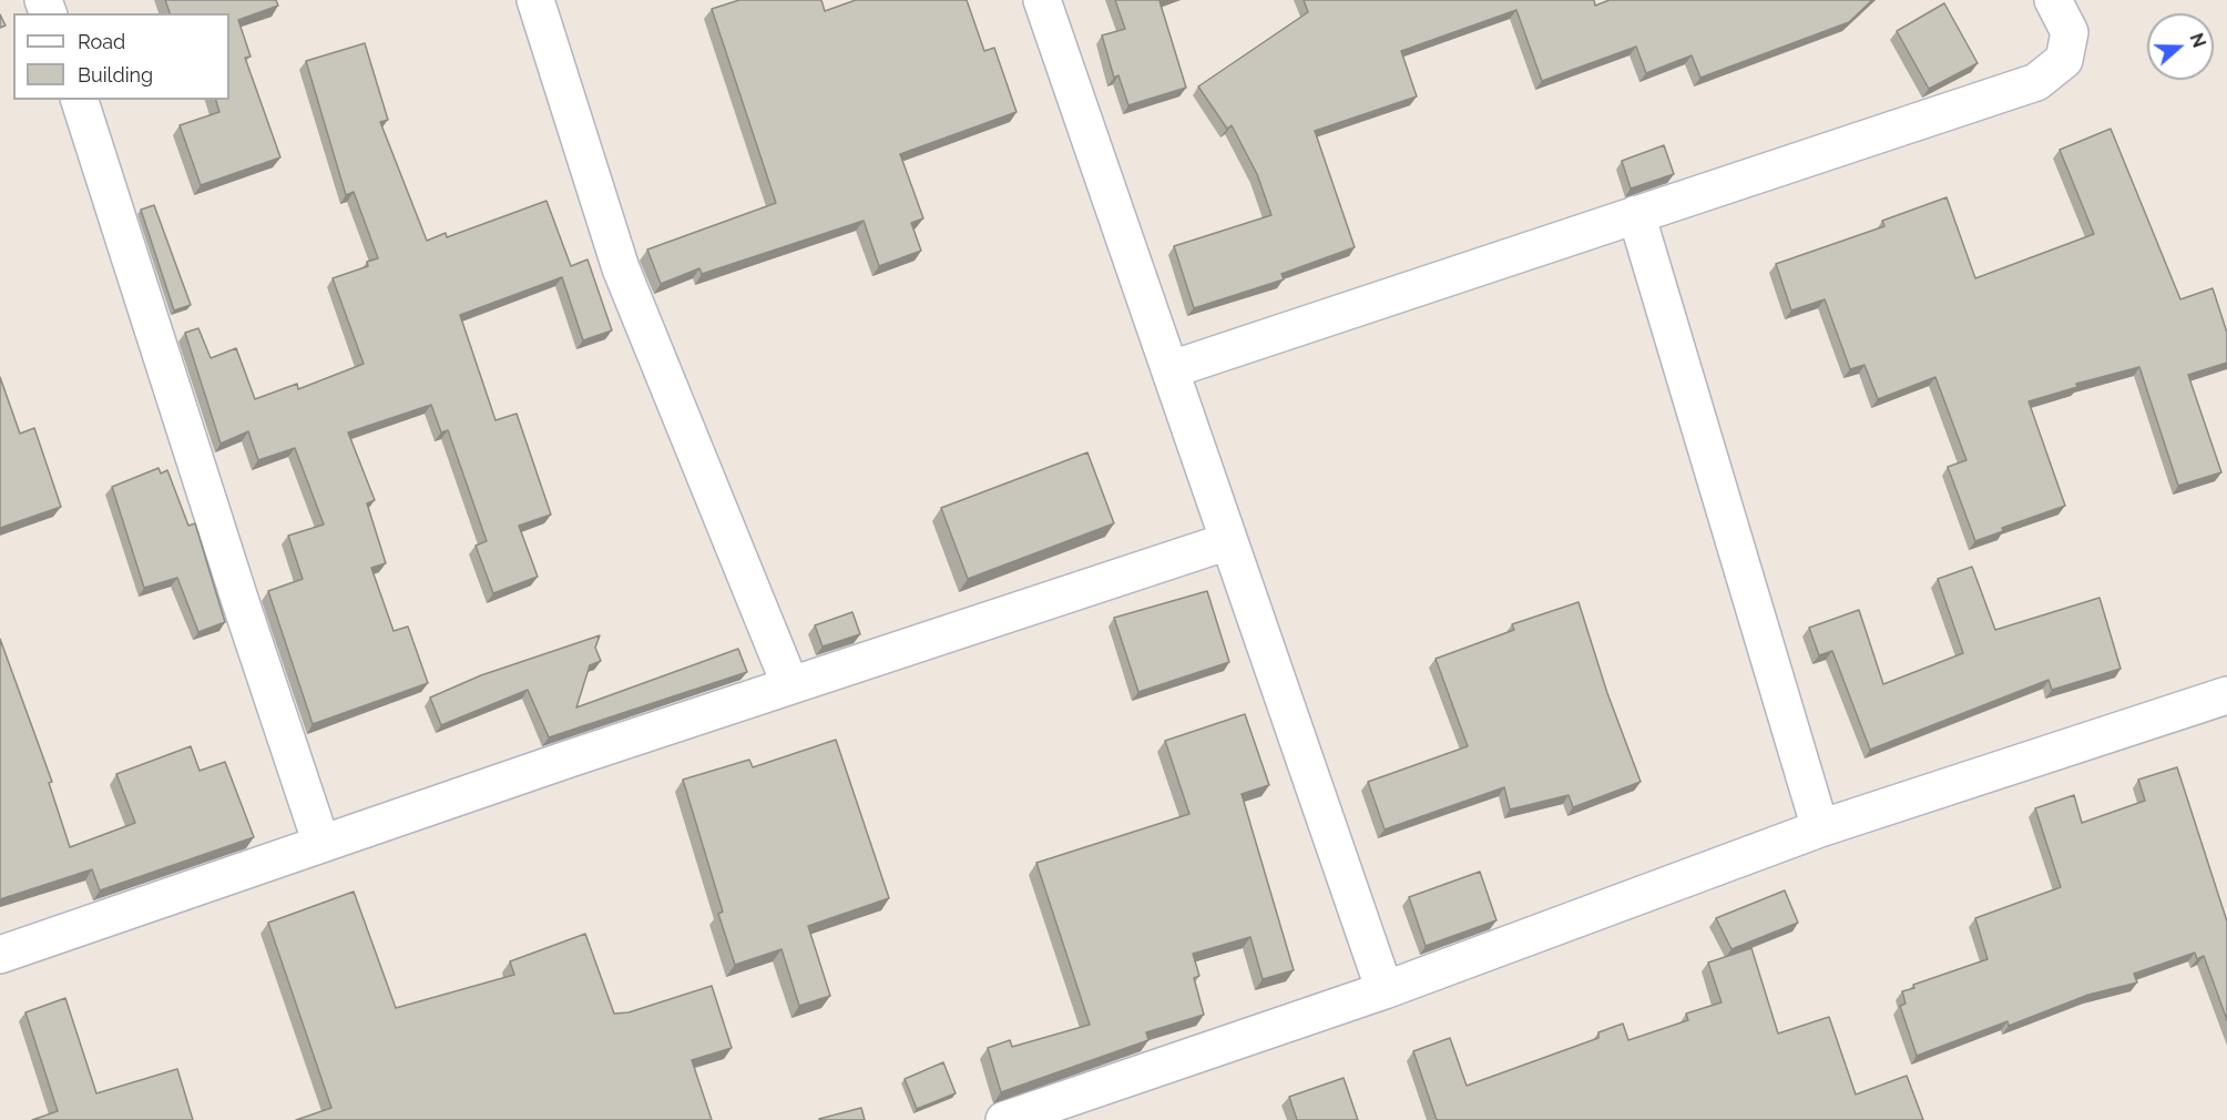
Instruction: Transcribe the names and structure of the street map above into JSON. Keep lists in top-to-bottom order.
{
  "legend": ["Road", "Building"],
  "north": "right"
}
